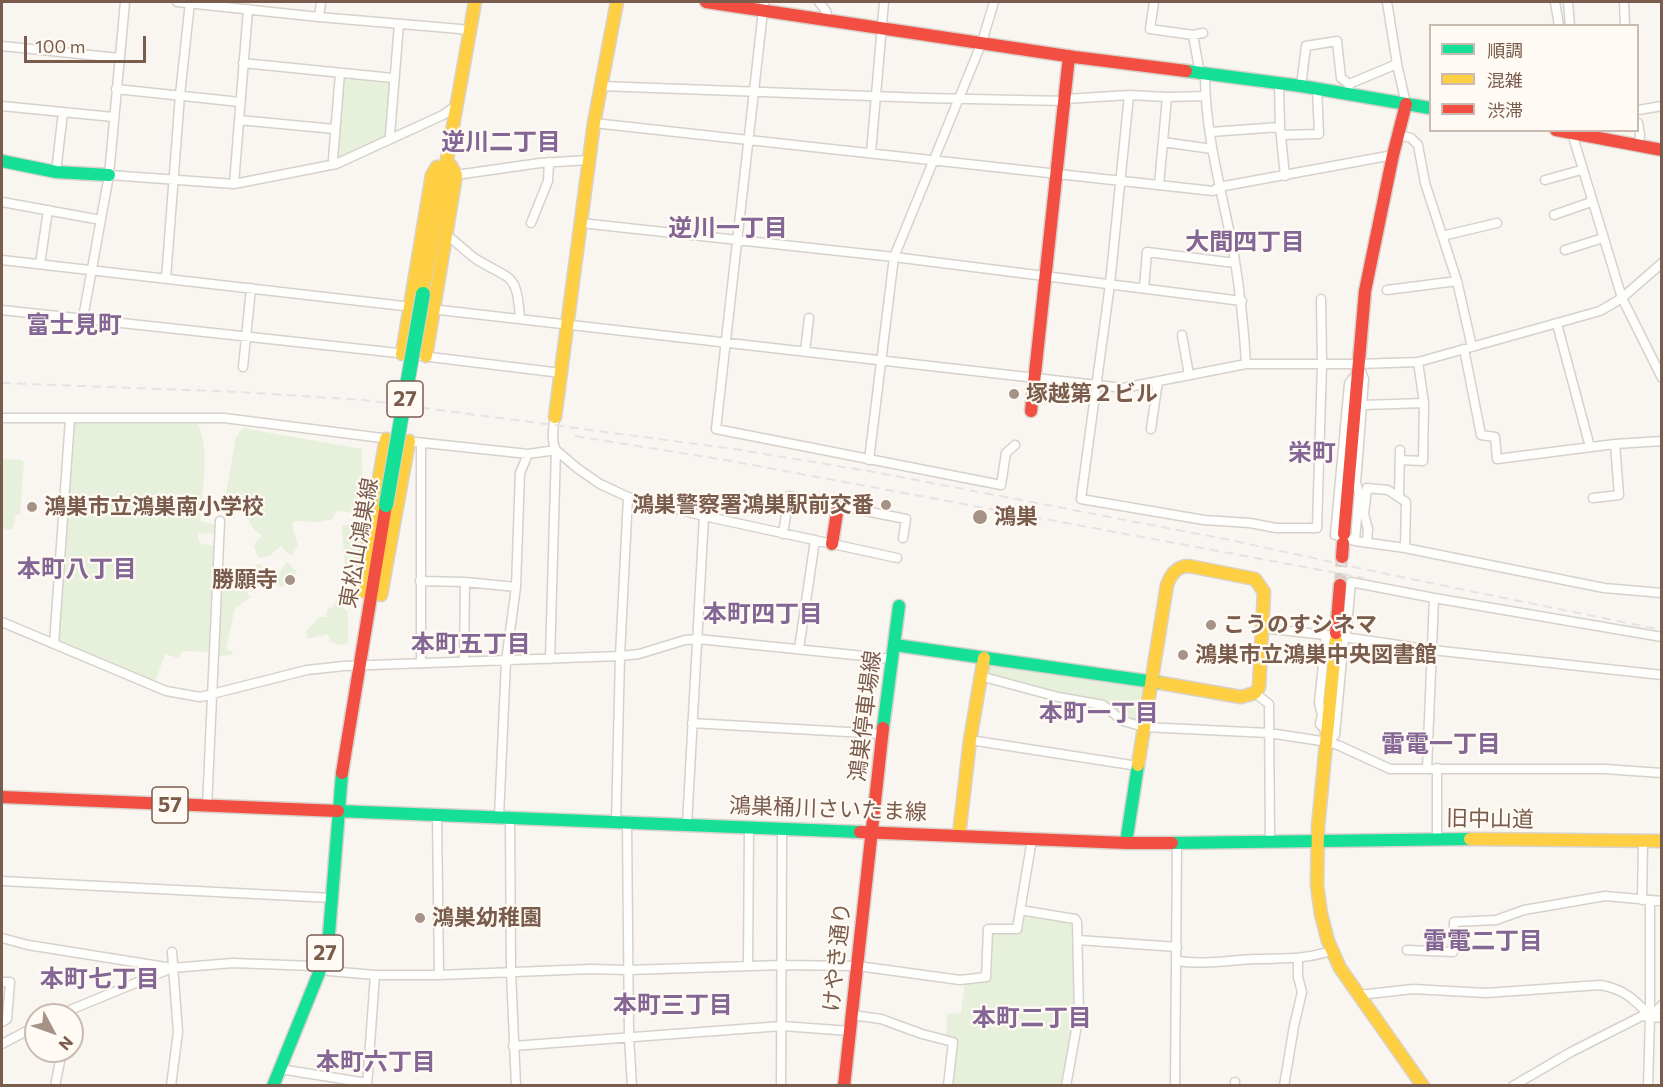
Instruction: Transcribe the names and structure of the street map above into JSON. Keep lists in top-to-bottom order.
{
  "streets": {
    "main road": [
      "27",
      "東松山鴻巣線",
      "鴻巣停車場線",
      "57",
      "鴻巣桶川さいたま線",
      "旧中山道",
      "けやき通り"
    ]
  },
  "crossings": [
    ["東松山鴻巣線", "57"],
    ["東松山鴻巣線", "鴻巣桶川さいたま線"],
    ["鴻巣停車場線", "鴻巣桶川さいたま線"],
    ["鴻巣停車場線", "けやき通り"],
    ["57", "鴻巣桶川さいたま線"],
    ["鴻巣桶川さいたま線", "旧中山道"],
    ["鴻巣桶川さいたま線", "けやき通り"]
  ],
  "districts": [
    "逆川二丁目",
    "逆川一丁目",
    "大間四丁目",
    "富士見町",
    "栄町",
    "本町八丁目",
    "本町四丁目",
    "本町五丁目",
    "本町一丁目",
    "雷電一丁目",
    "雷電二丁目",
    "本町七丁目",
    "本町三丁目",
    "本町二丁目",
    "本町六丁目"
  ],
  "places": [
    "塚越第２ビル",
    "鴻巣警察署鴻巣駅前交番",
    "鴻巣市立鴻巣南小学校",
    "鴻巣",
    "勝願寺",
    "こうのすシネマ",
    "鴻巣市立鴻巣中央図書館",
    "鴻巣幼稚園"
  ],
  "legend": ["順調", "混雑", "渋滞"],
  "scale_bar": "100 m",
  "north": "bottom right"
}
